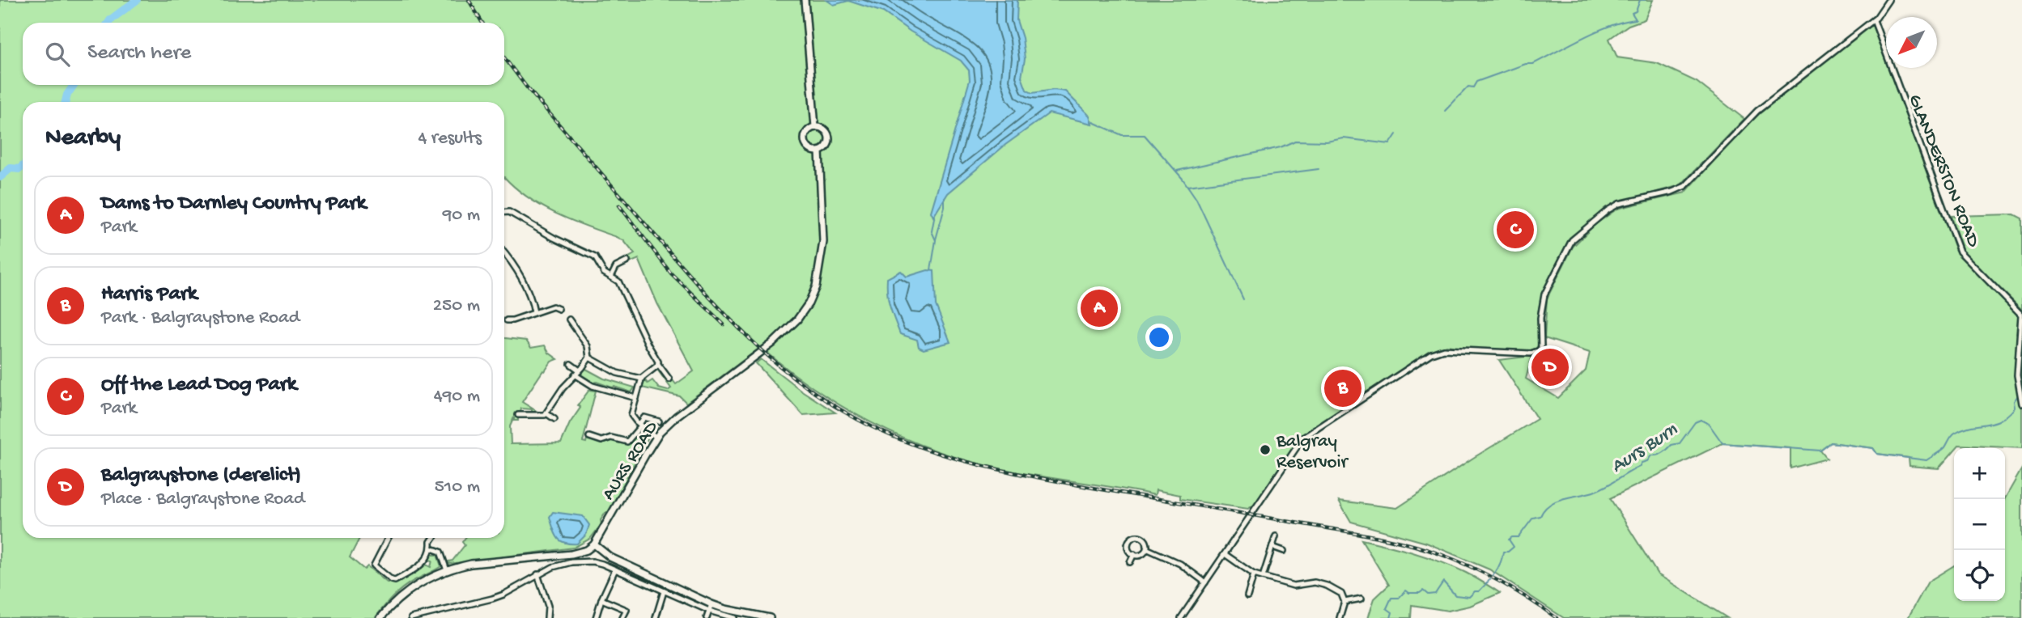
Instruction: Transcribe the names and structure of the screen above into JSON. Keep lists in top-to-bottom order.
{
  "streets": {
    "street": ["GLANDERSTON ROAD", "AURS ROAD"]
  },
  "water": ["Aurs Burn"],
  "places": ["Balgray Reservoir"],
  "north": "bottom left",
  "page": {
    "search": "Search here",
    "heading": ["Nearby", "4 results"],
    "list": [
      {
        "mark": "A",
        "name": "Dams to Darnley Country Park",
        "note": "Park",
        "value": "90 m"
      },
      {
        "mark": "B",
        "name": "Harris Park",
        "note": "Park · Balgraystone Road",
        "value": "250 m"
      },
      {
        "mark": "C",
        "name": "Off the Lead Dog Park",
        "note": "Park",
        "value": "490 m"
      },
      {
        "mark": "D",
        "name": "Balgraystone (derelict)",
        "note": "Place · Balgraystone Road",
        "value": "510 m"
      }
    ],
    "pins": [
      "C",
      "A",
      "D",
      "B"
    ],
    "map_buttons": ["+", "−"]
  }
}
